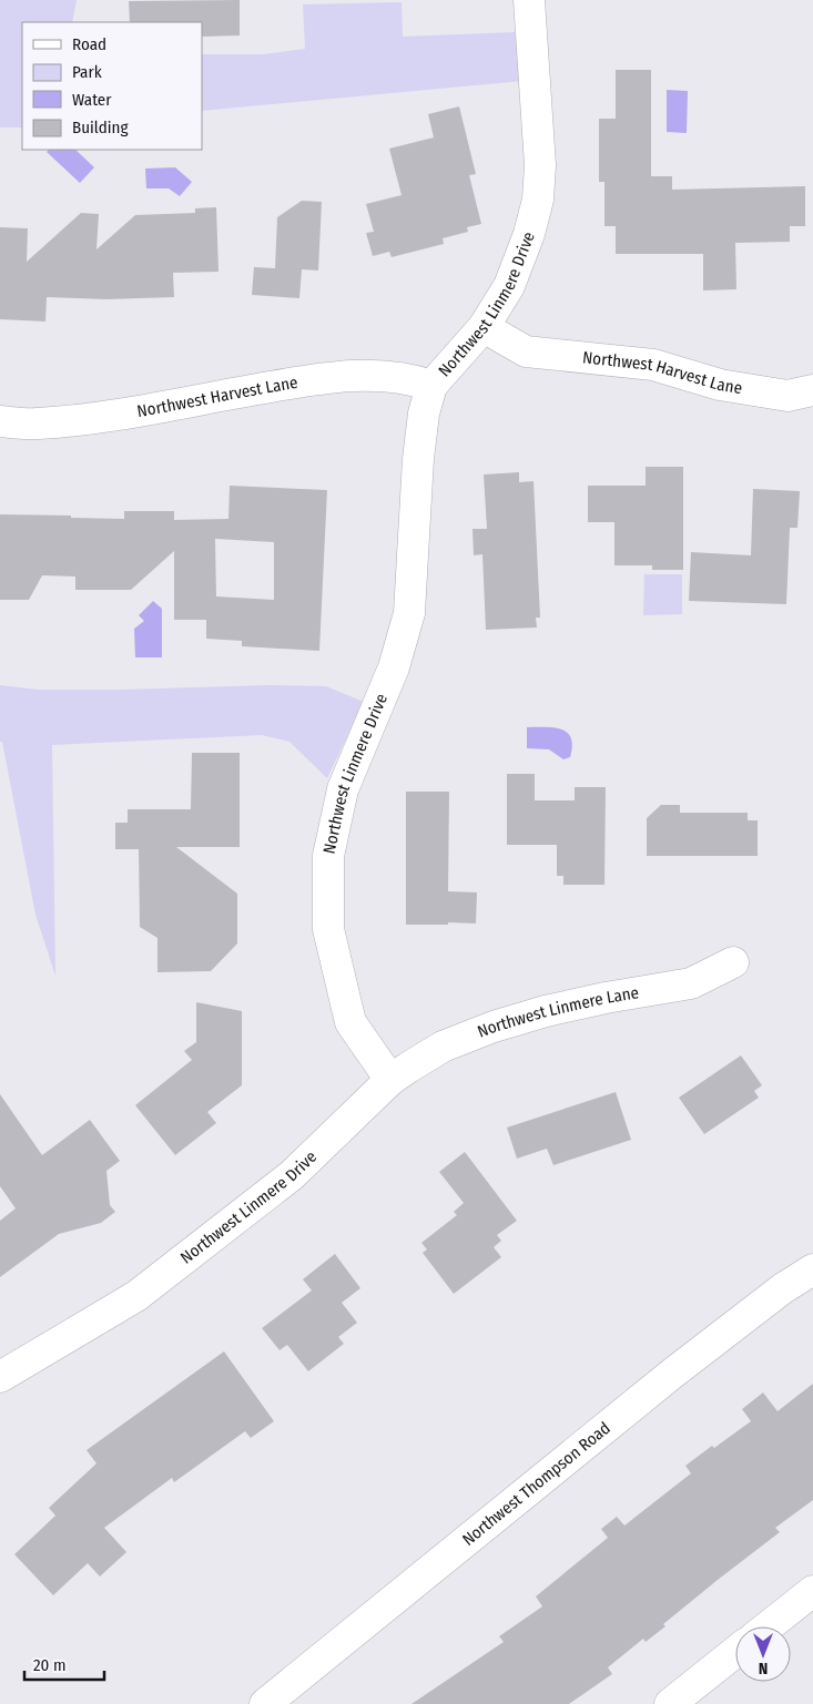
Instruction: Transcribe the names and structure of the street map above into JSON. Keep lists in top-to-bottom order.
{
  "streets": {
    "street": [
      "Northwest Linmere Drive",
      "Northwest Harvest Lane",
      "Northwest Linmere Lane",
      "Northwest Thompson Road"
    ]
  },
  "crossings": [
    ["Northwest Linmere Drive", "Northwest Harvest Lane"],
    ["Northwest Linmere Drive", "Northwest Linmere Lane"]
  ],
  "legend": [
    "Road",
    "Park",
    "Water",
    "Building"
  ],
  "scale_bar": "20 m",
  "north": "bottom"
}
